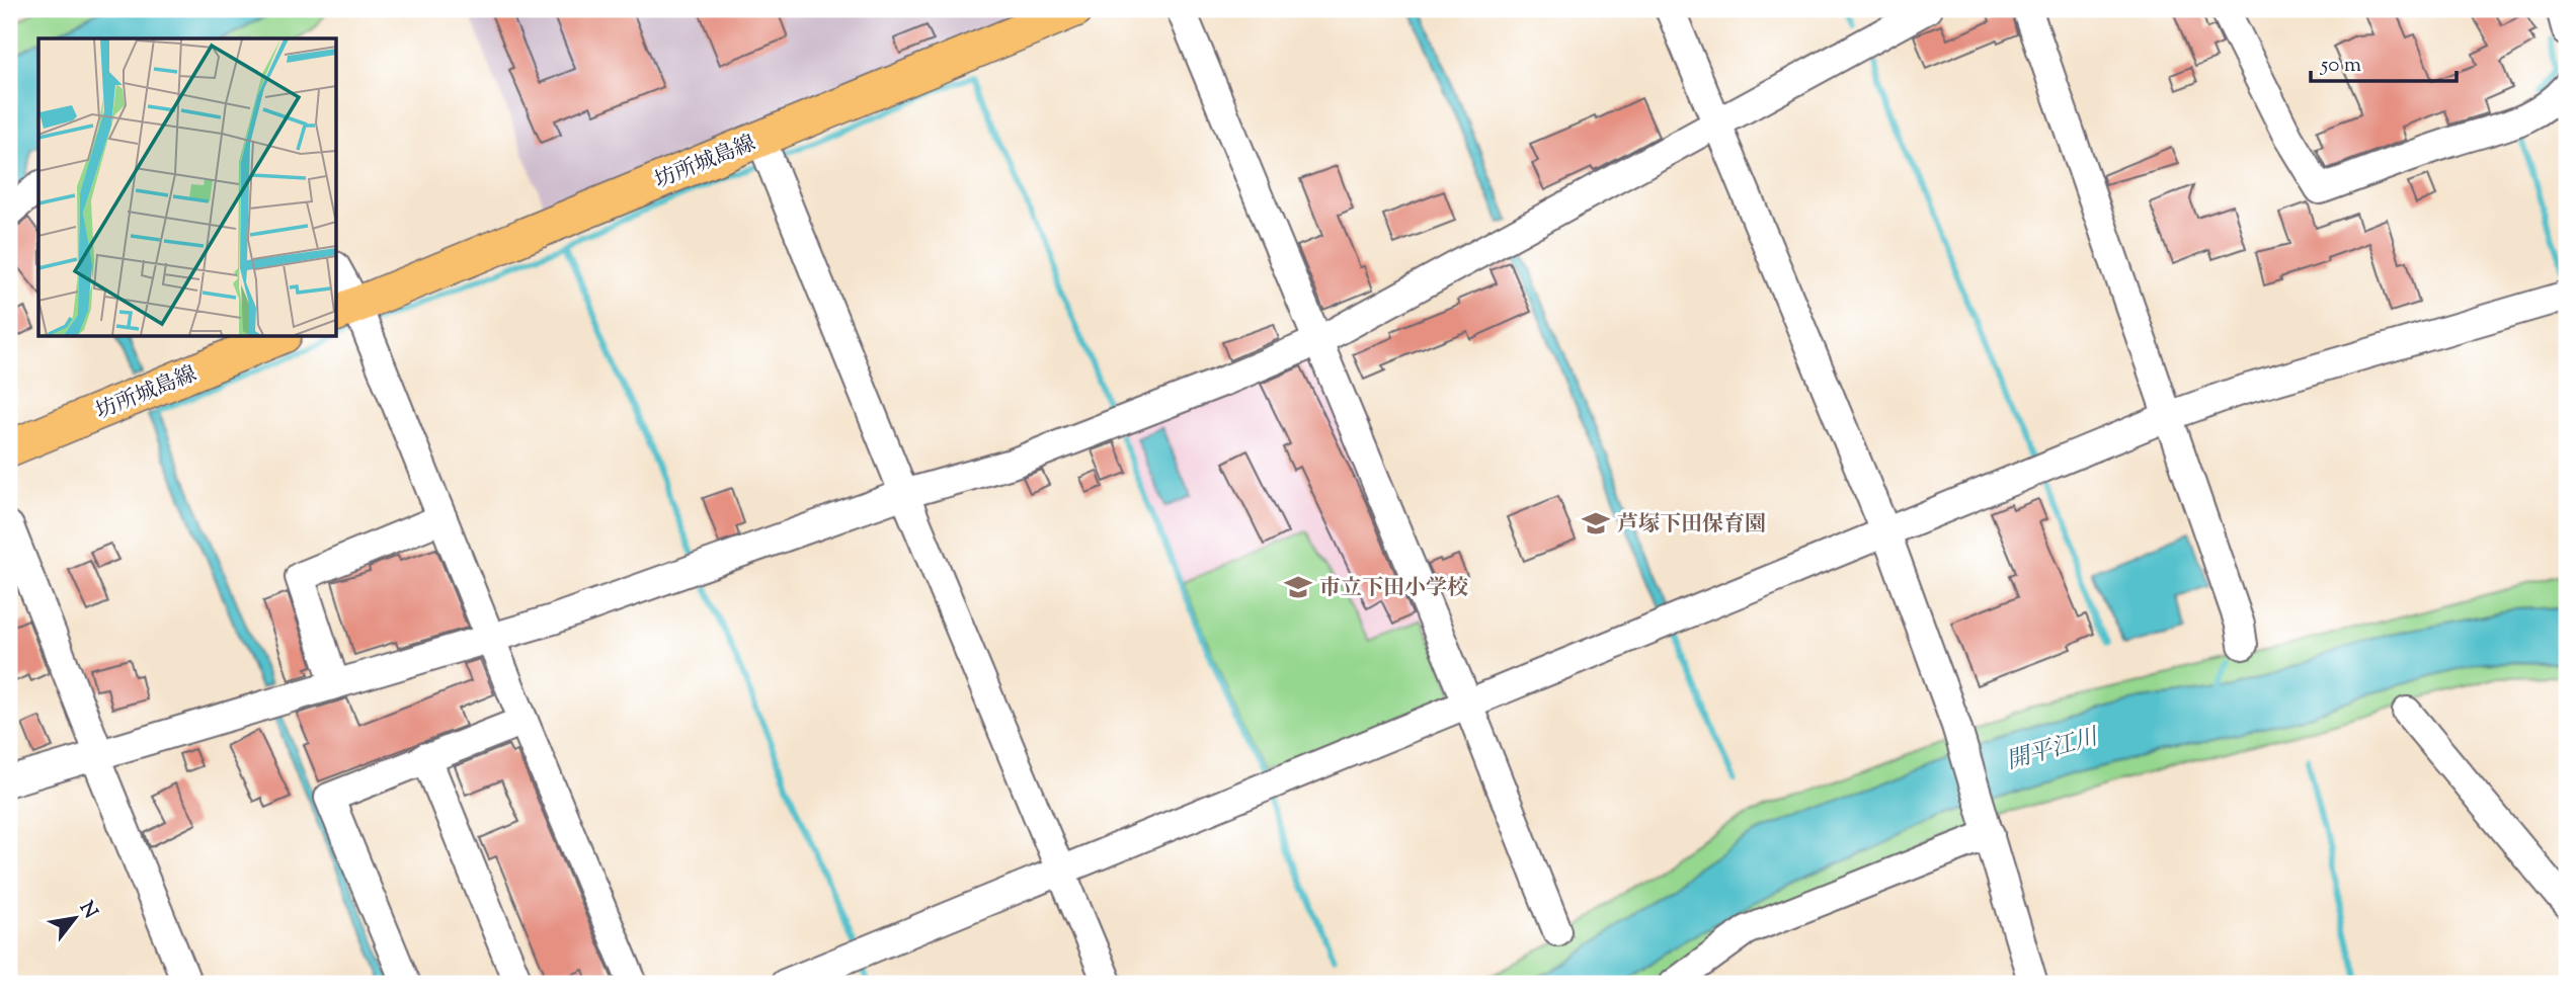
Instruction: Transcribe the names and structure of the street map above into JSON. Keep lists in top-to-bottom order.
{
  "streets": {
    "main road": ["坊所城島線"]
  },
  "water": ["開平江川"],
  "places": {
    "school or university": ["芦塚下田保育園", "市立下田小学校"]
  },
  "scale_bar": "50 m",
  "north": "top right"
}
